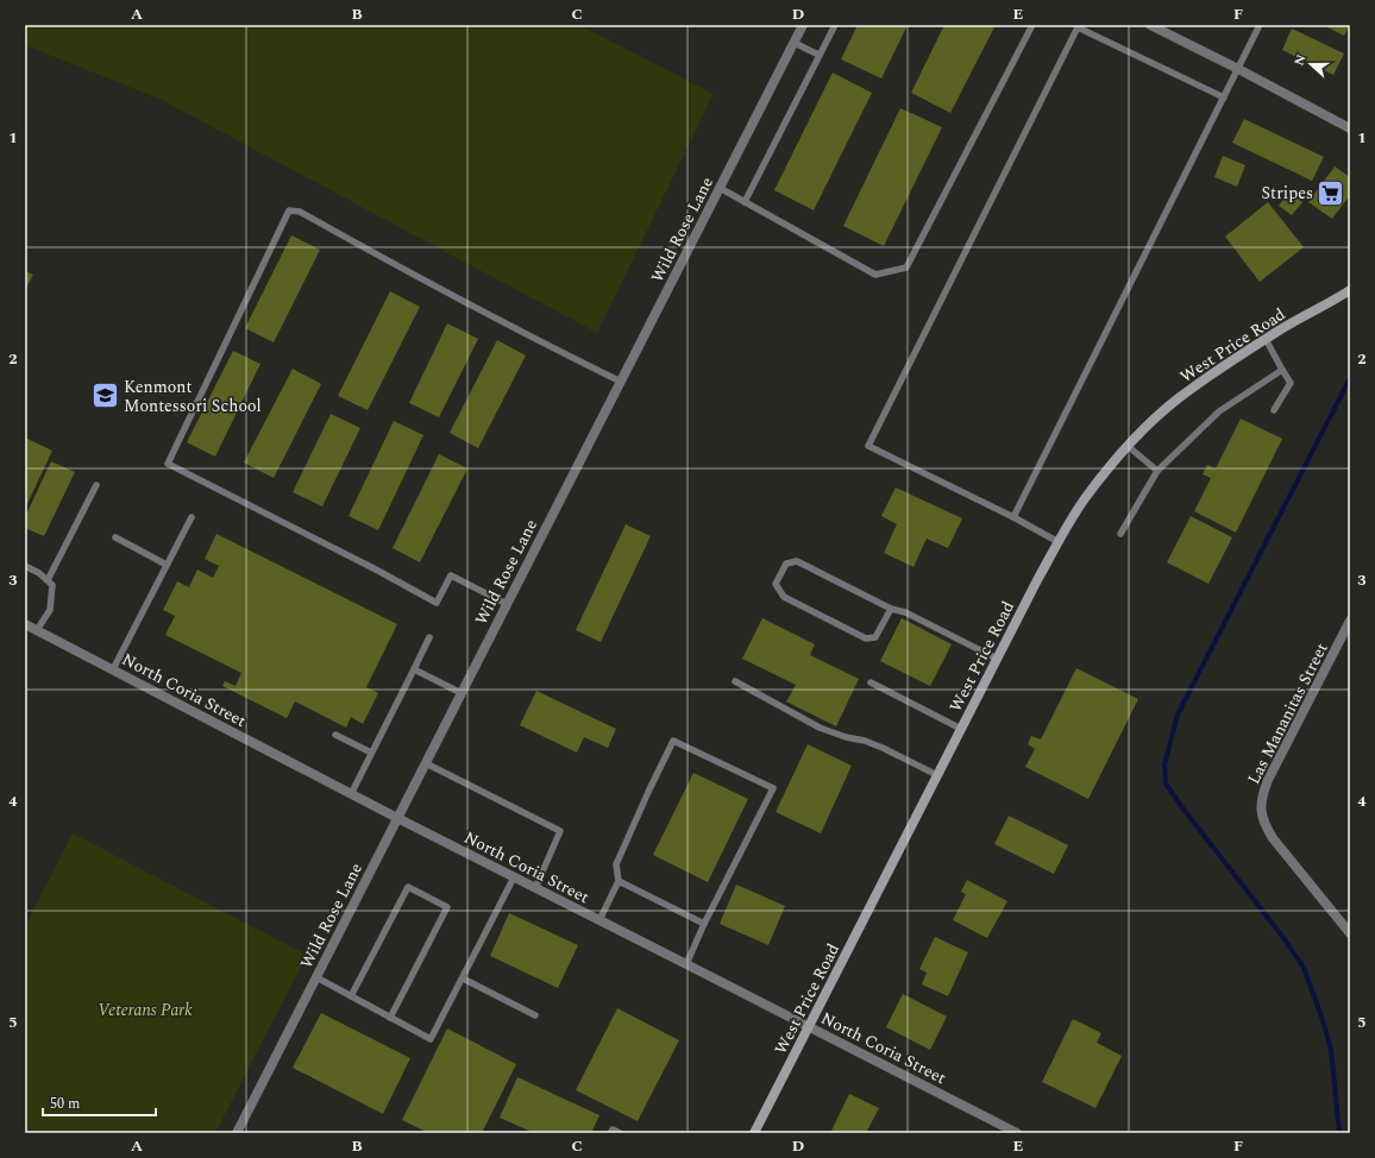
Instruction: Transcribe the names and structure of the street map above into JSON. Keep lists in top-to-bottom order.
{
  "streets": {
    "main road": ["West Price Road"],
    "street": ["Wild Rose Lane", "North Coria Street", "Las Mananitas Street"]
  },
  "crossings": [
    ["Wild Rose Lane", "North Coria Street"],
    ["West Price Road", "North Coria Street"]
  ],
  "parks": ["Veterans Park"],
  "places": {
    "supermarket": ["Stripes"],
    "school or university": ["Kenmont Montessori School"]
  },
  "scale_bar": "50 m",
  "north": "left",
  "grid": {
    "columns": [
      "A",
      "B",
      "C",
      "D",
      "E",
      "F"
    ],
    "rows": [
      "1",
      "2",
      "3",
      "4",
      "5"
    ]
  }
}
